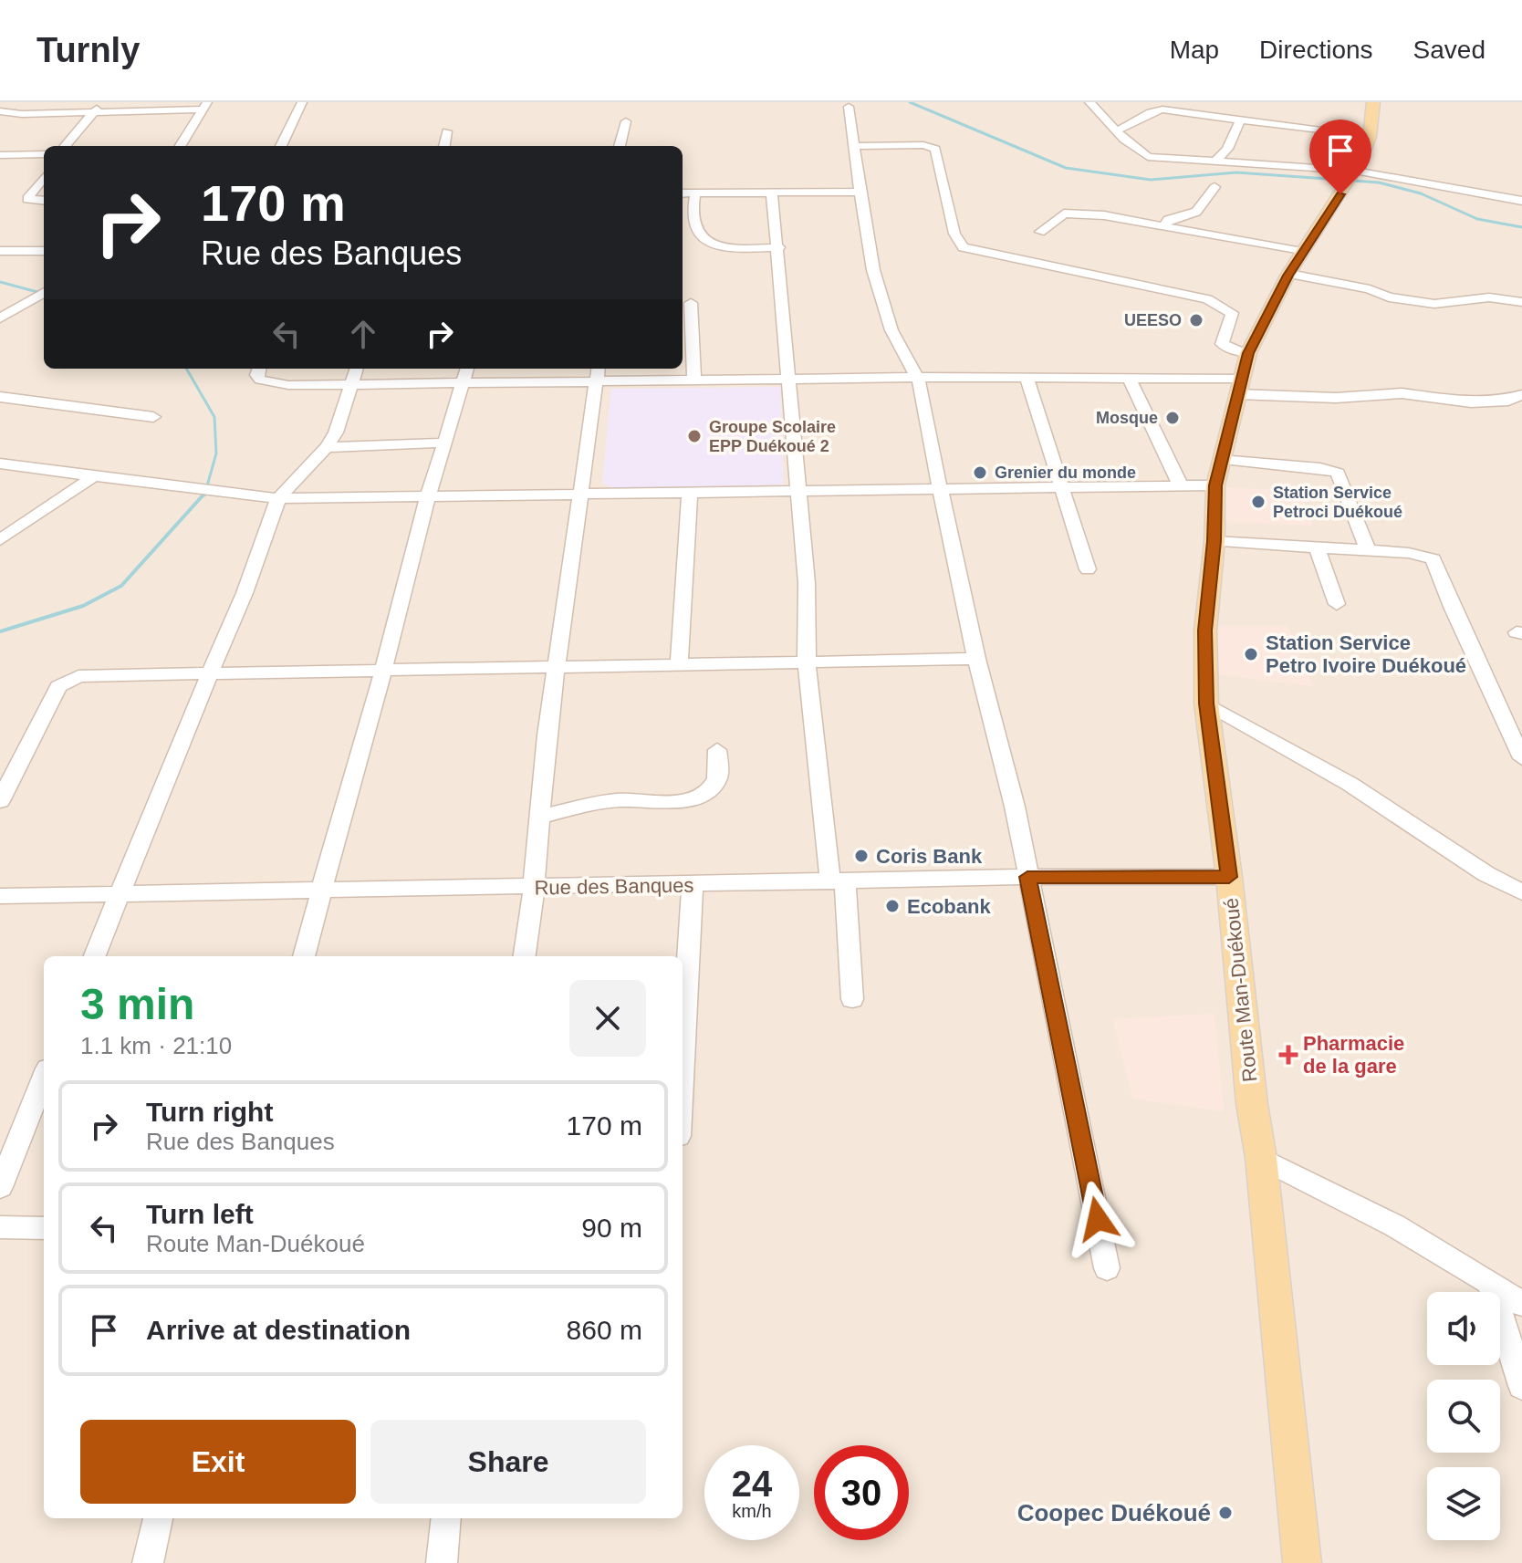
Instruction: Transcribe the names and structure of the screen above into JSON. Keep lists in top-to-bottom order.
{
  "streets": {
    "main road": ["Route Man-Duékoué"],
    "street": ["Rue des Banques"]
  },
  "crossings": [
    ["Rue des Banques", "Route Man-Duékoué"]
  ],
  "places": {
    "other": [
      "UEESO",
      "Mosque",
      "Groupe Scolaire EPP Duékoué 2",
      "Grenier du monde",
      "Station Service Petroci Duékoué",
      "Station Service Petro Ivoire Duékoué",
      "Coris Bank",
      "Ecobank",
      "Coopec Duékoué"
    ],
    "health": ["Pharmacie de la gare"]
  },
  "page": {
    "header": "Turnly",
    "nav": ["Map", "Directions", "Saved"],
    "turn": ["170 m", "Rue des Banques"],
    "heading": ["3 min", "1.1 km · 21:10"],
    "list": [
      {
        "name": "Turn right",
        "note": "Rue des Banques",
        "value": "170 m"
      },
      {
        "name": "Turn left",
        "note": "Route Man-Duékoué",
        "value": "90 m"
      },
      {
        "name": "Arrive at destination",
        "value": "860 m"
      }
    ],
    "buttons": ["Exit", "Share"],
    "speed": "24 km/h",
    "limit": "30"
  }
}
